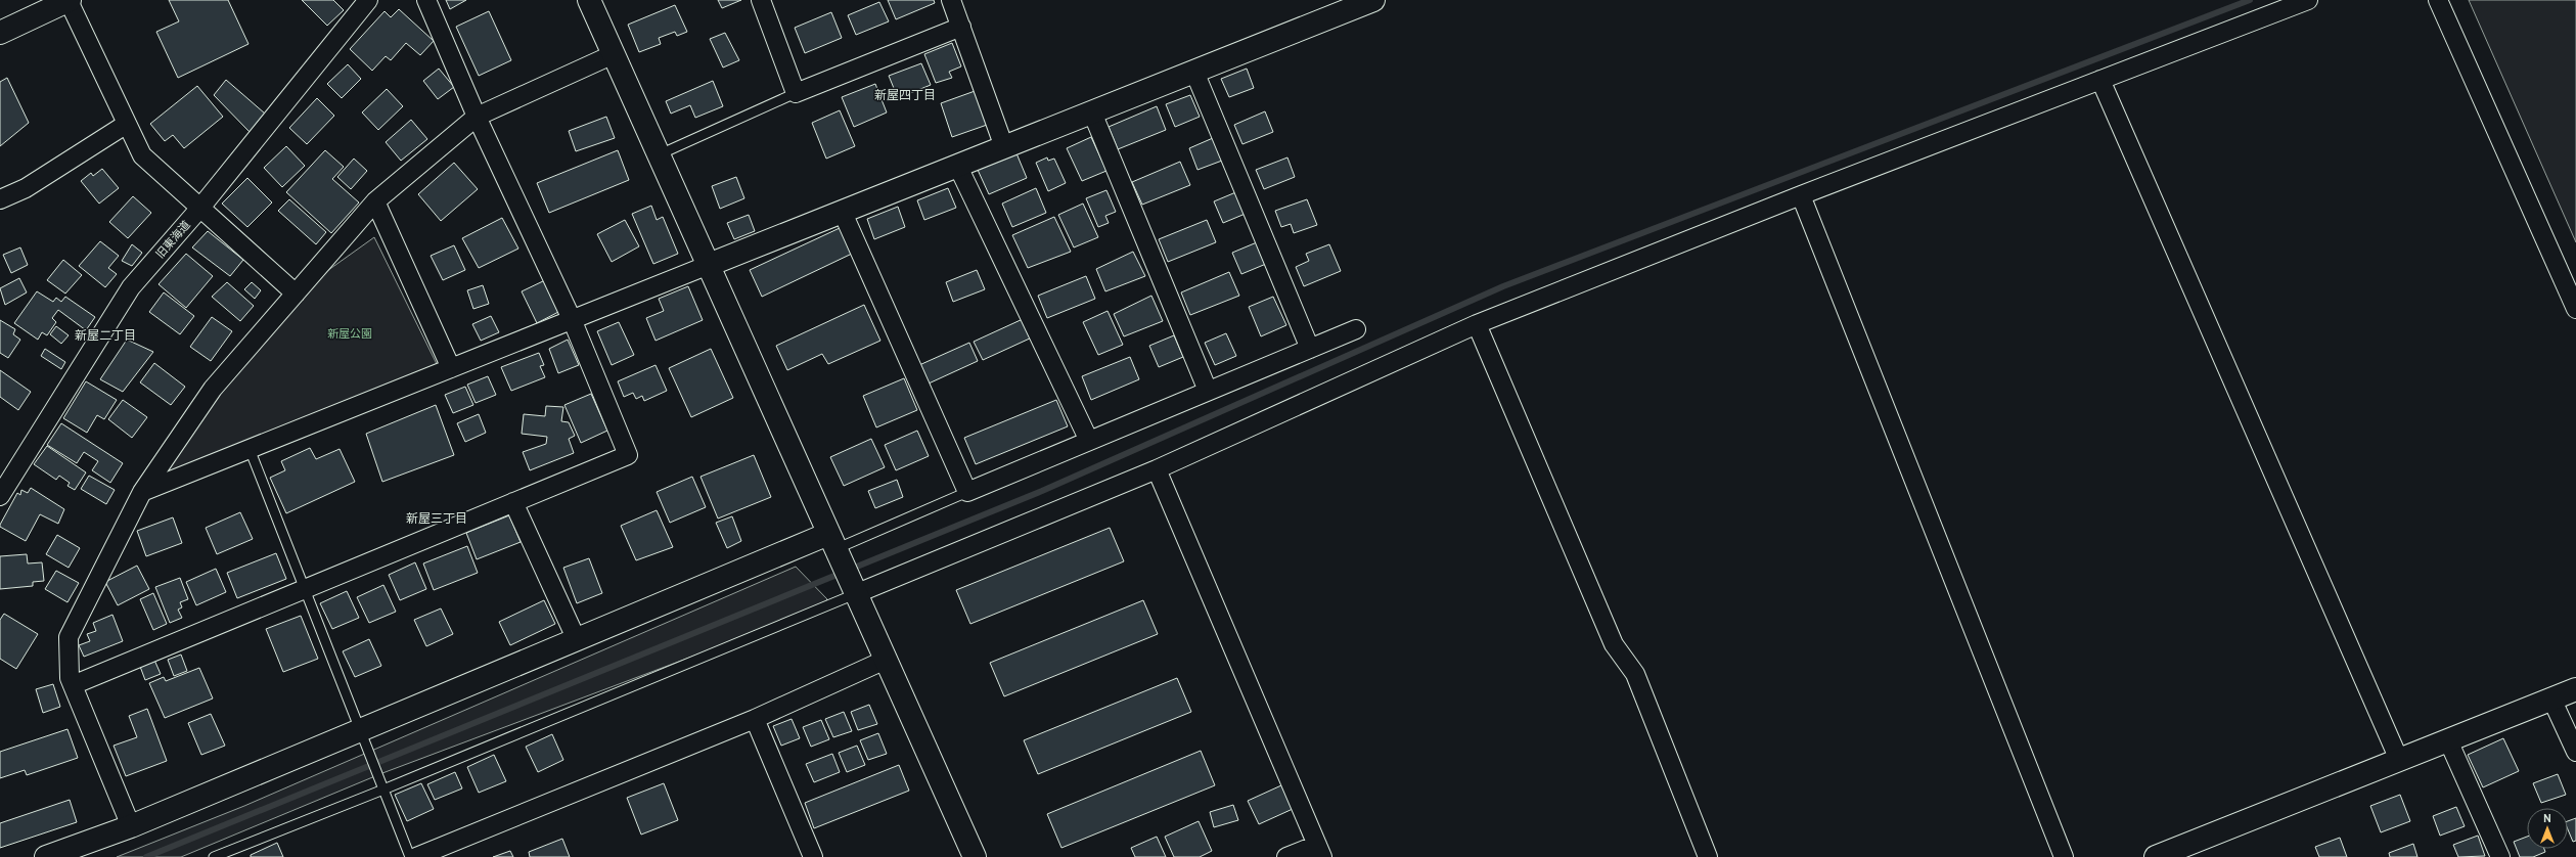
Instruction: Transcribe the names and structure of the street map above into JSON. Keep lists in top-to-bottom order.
{
  "streets": {
    "street": ["旧東海道"]
  },
  "districts": ["新屋四丁目", "新屋二丁目", "新屋三丁目"],
  "parks": ["新屋公園"],
  "north": "top"
}
